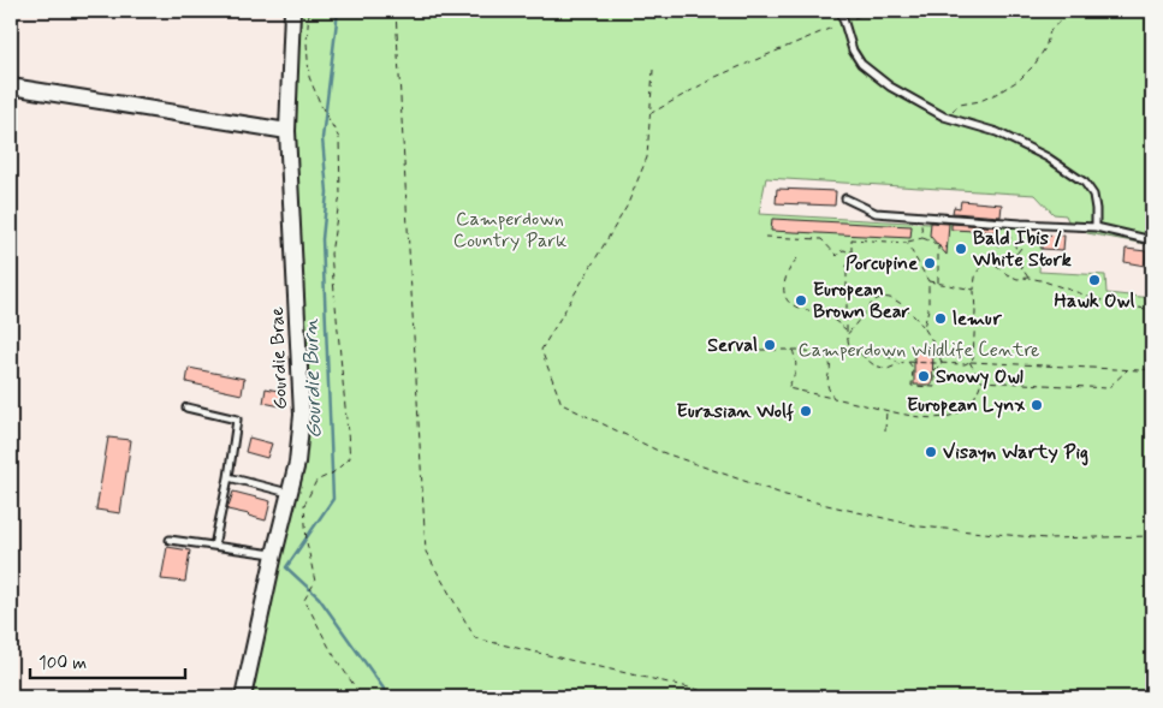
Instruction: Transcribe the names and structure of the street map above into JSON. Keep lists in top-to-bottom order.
{
  "streets": {
    "street": ["Gourdie Brae"]
  },
  "water": ["Gourdie Burn"],
  "parks": ["Camperdown Country Park", "Camperdown Wildlife Centre"],
  "places": [
    "Bald Ibis / White Stork",
    "Porcupine",
    "Hawk Owl",
    "European Brown Bear",
    "lemur",
    "Serval",
    "Snowy Owl",
    "European Lynx",
    "Eurasian Wolf",
    "Visayn Warty Pig"
  ],
  "scale_bar": "100 m"
}
